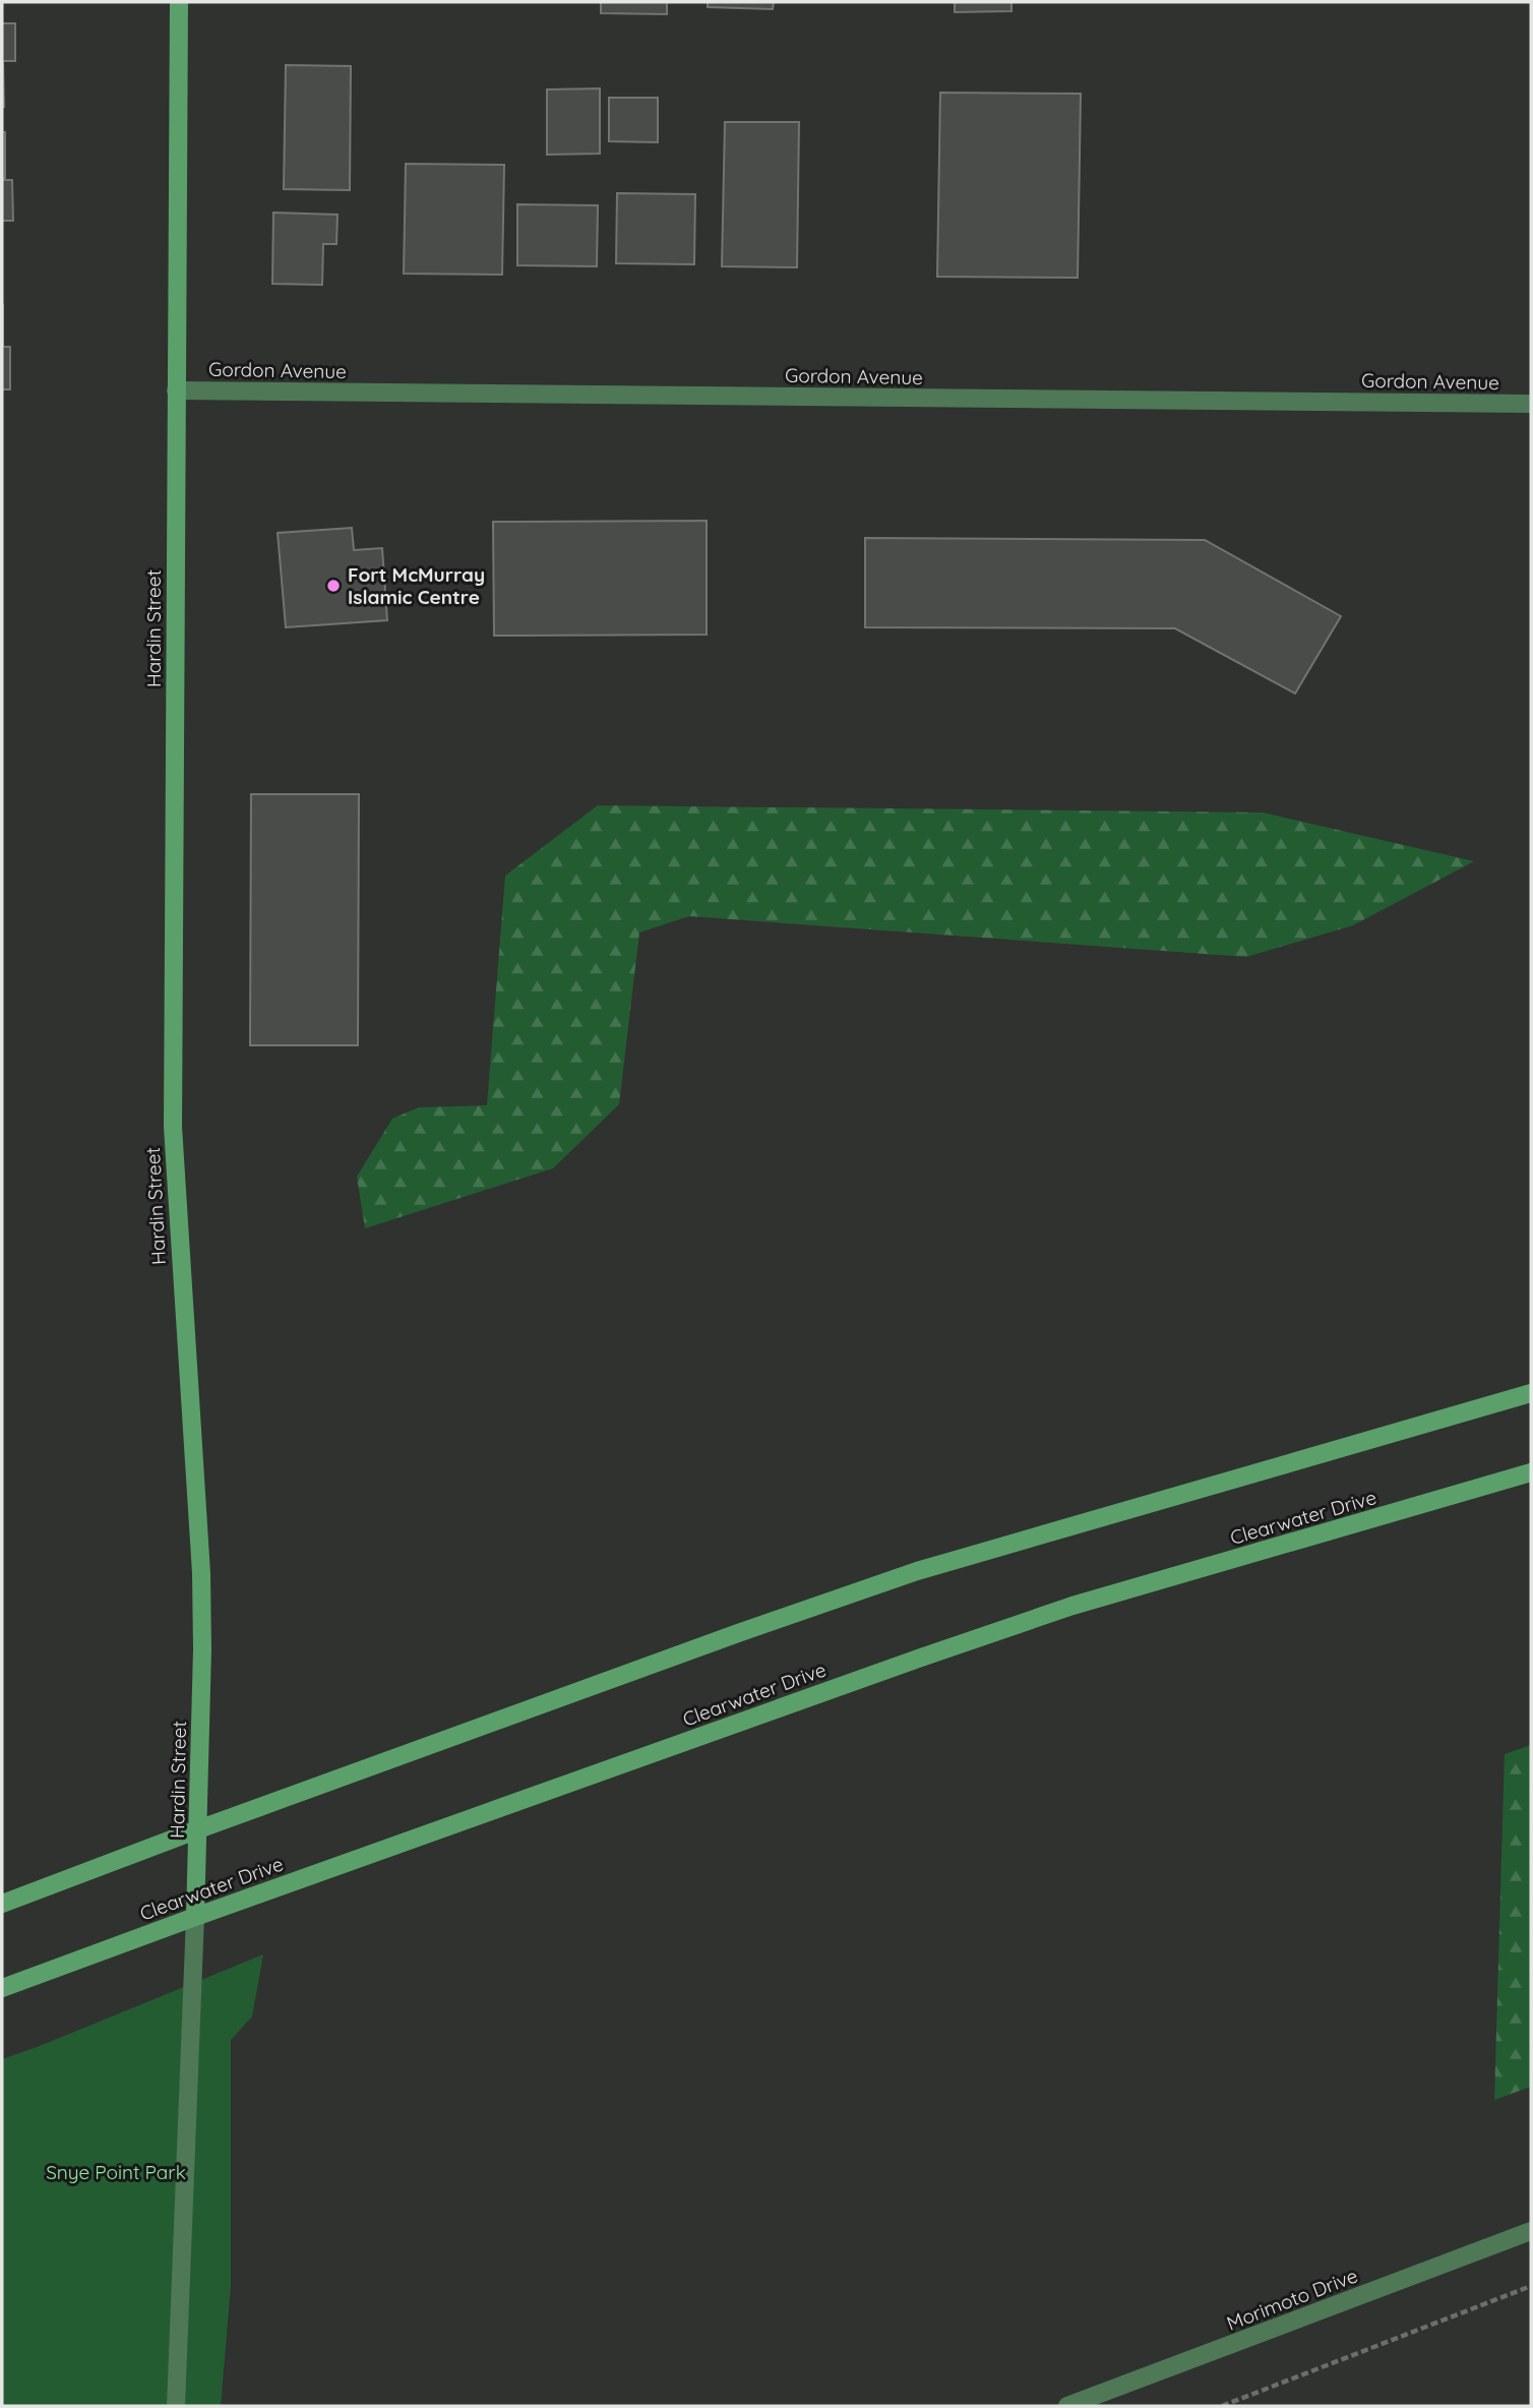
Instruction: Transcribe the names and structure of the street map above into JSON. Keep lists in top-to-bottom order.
{
  "streets": {
    "main road": ["Hardin Street", "Clearwater Drive"],
    "street": ["Gordon Avenue", "Morimoto Drive"]
  },
  "crossings": [
    ["Gordon Avenue", "Hardin Street"],
    ["Hardin Street", "Clearwater Drive"]
  ],
  "parks": ["Snye Point Park"],
  "places": ["Fort McMurray Islamic Centre"]
}
